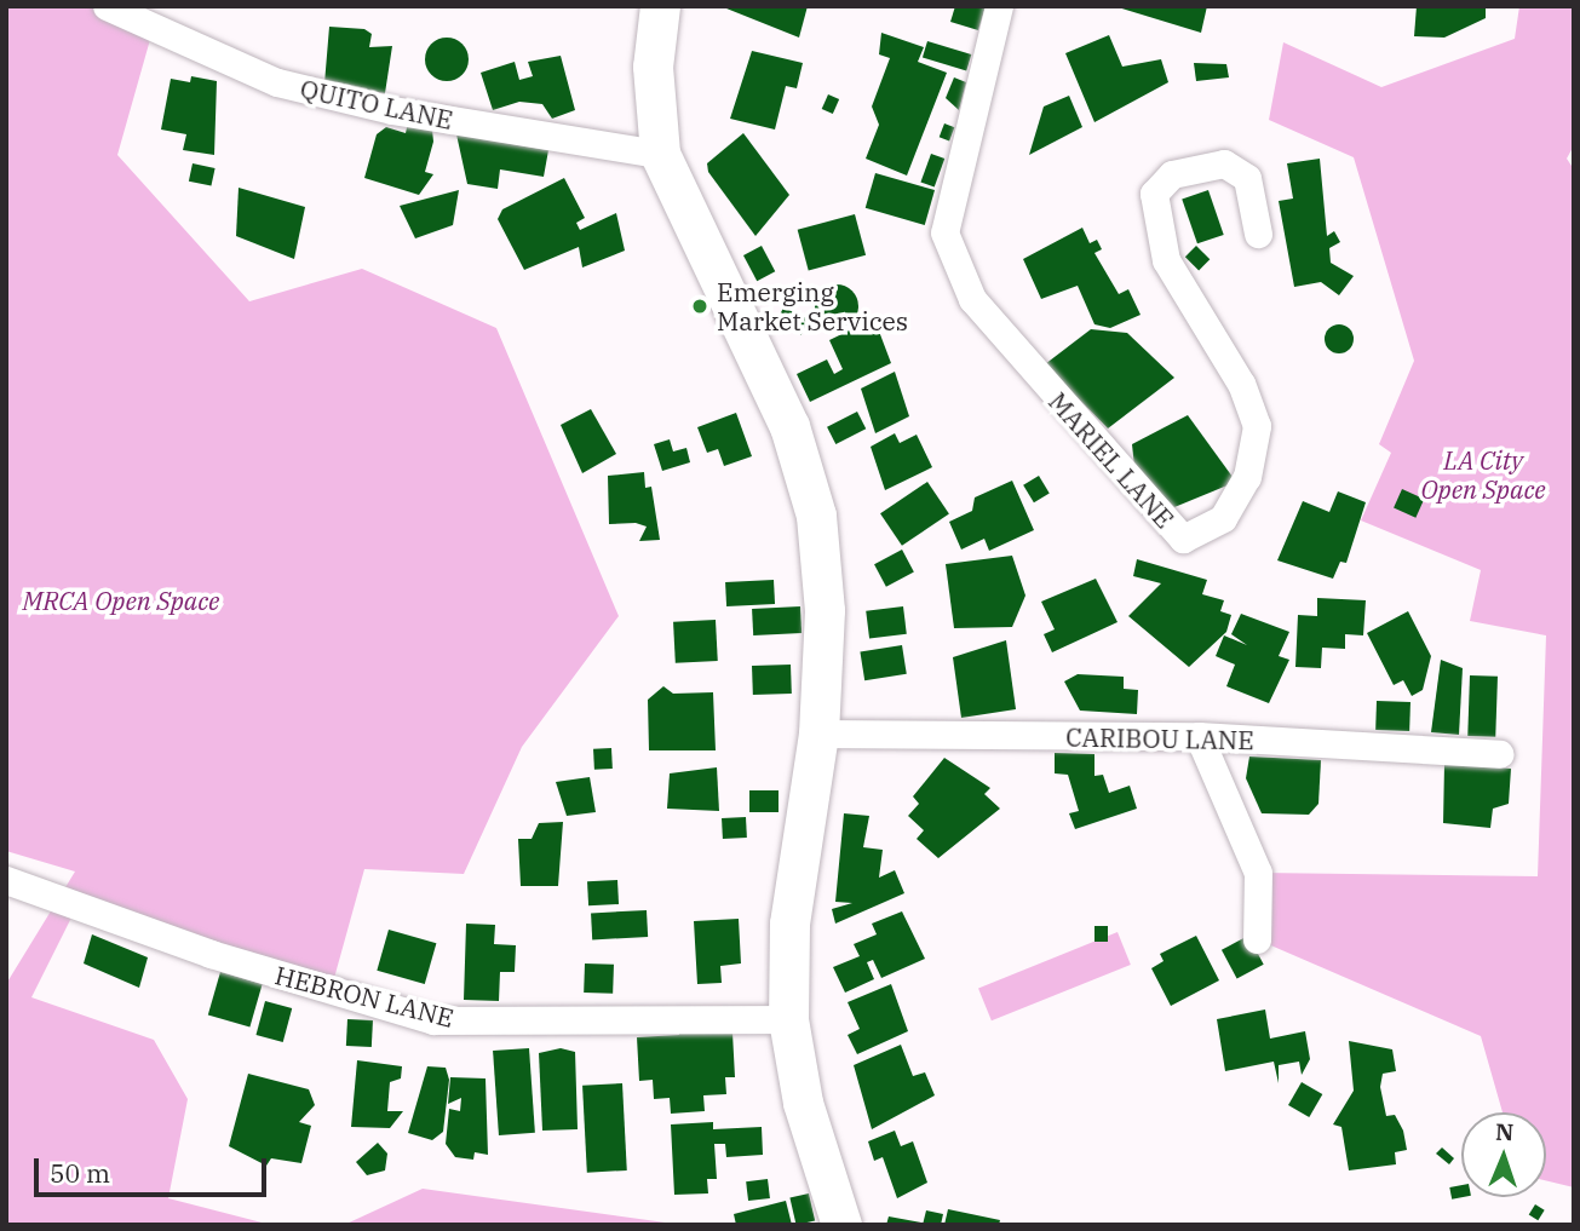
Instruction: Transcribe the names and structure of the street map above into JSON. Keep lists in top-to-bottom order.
{
  "streets": {
    "street": [
      "QUITO LANE",
      "MARIEL LANE",
      "CARIBOU LANE",
      "HEBRON LANE"
    ]
  },
  "parks": ["LA City Open Space", "MRCA Open Space"],
  "places": ["Emerging Market Services"],
  "scale_bar": "50 m",
  "north": "top"
}
